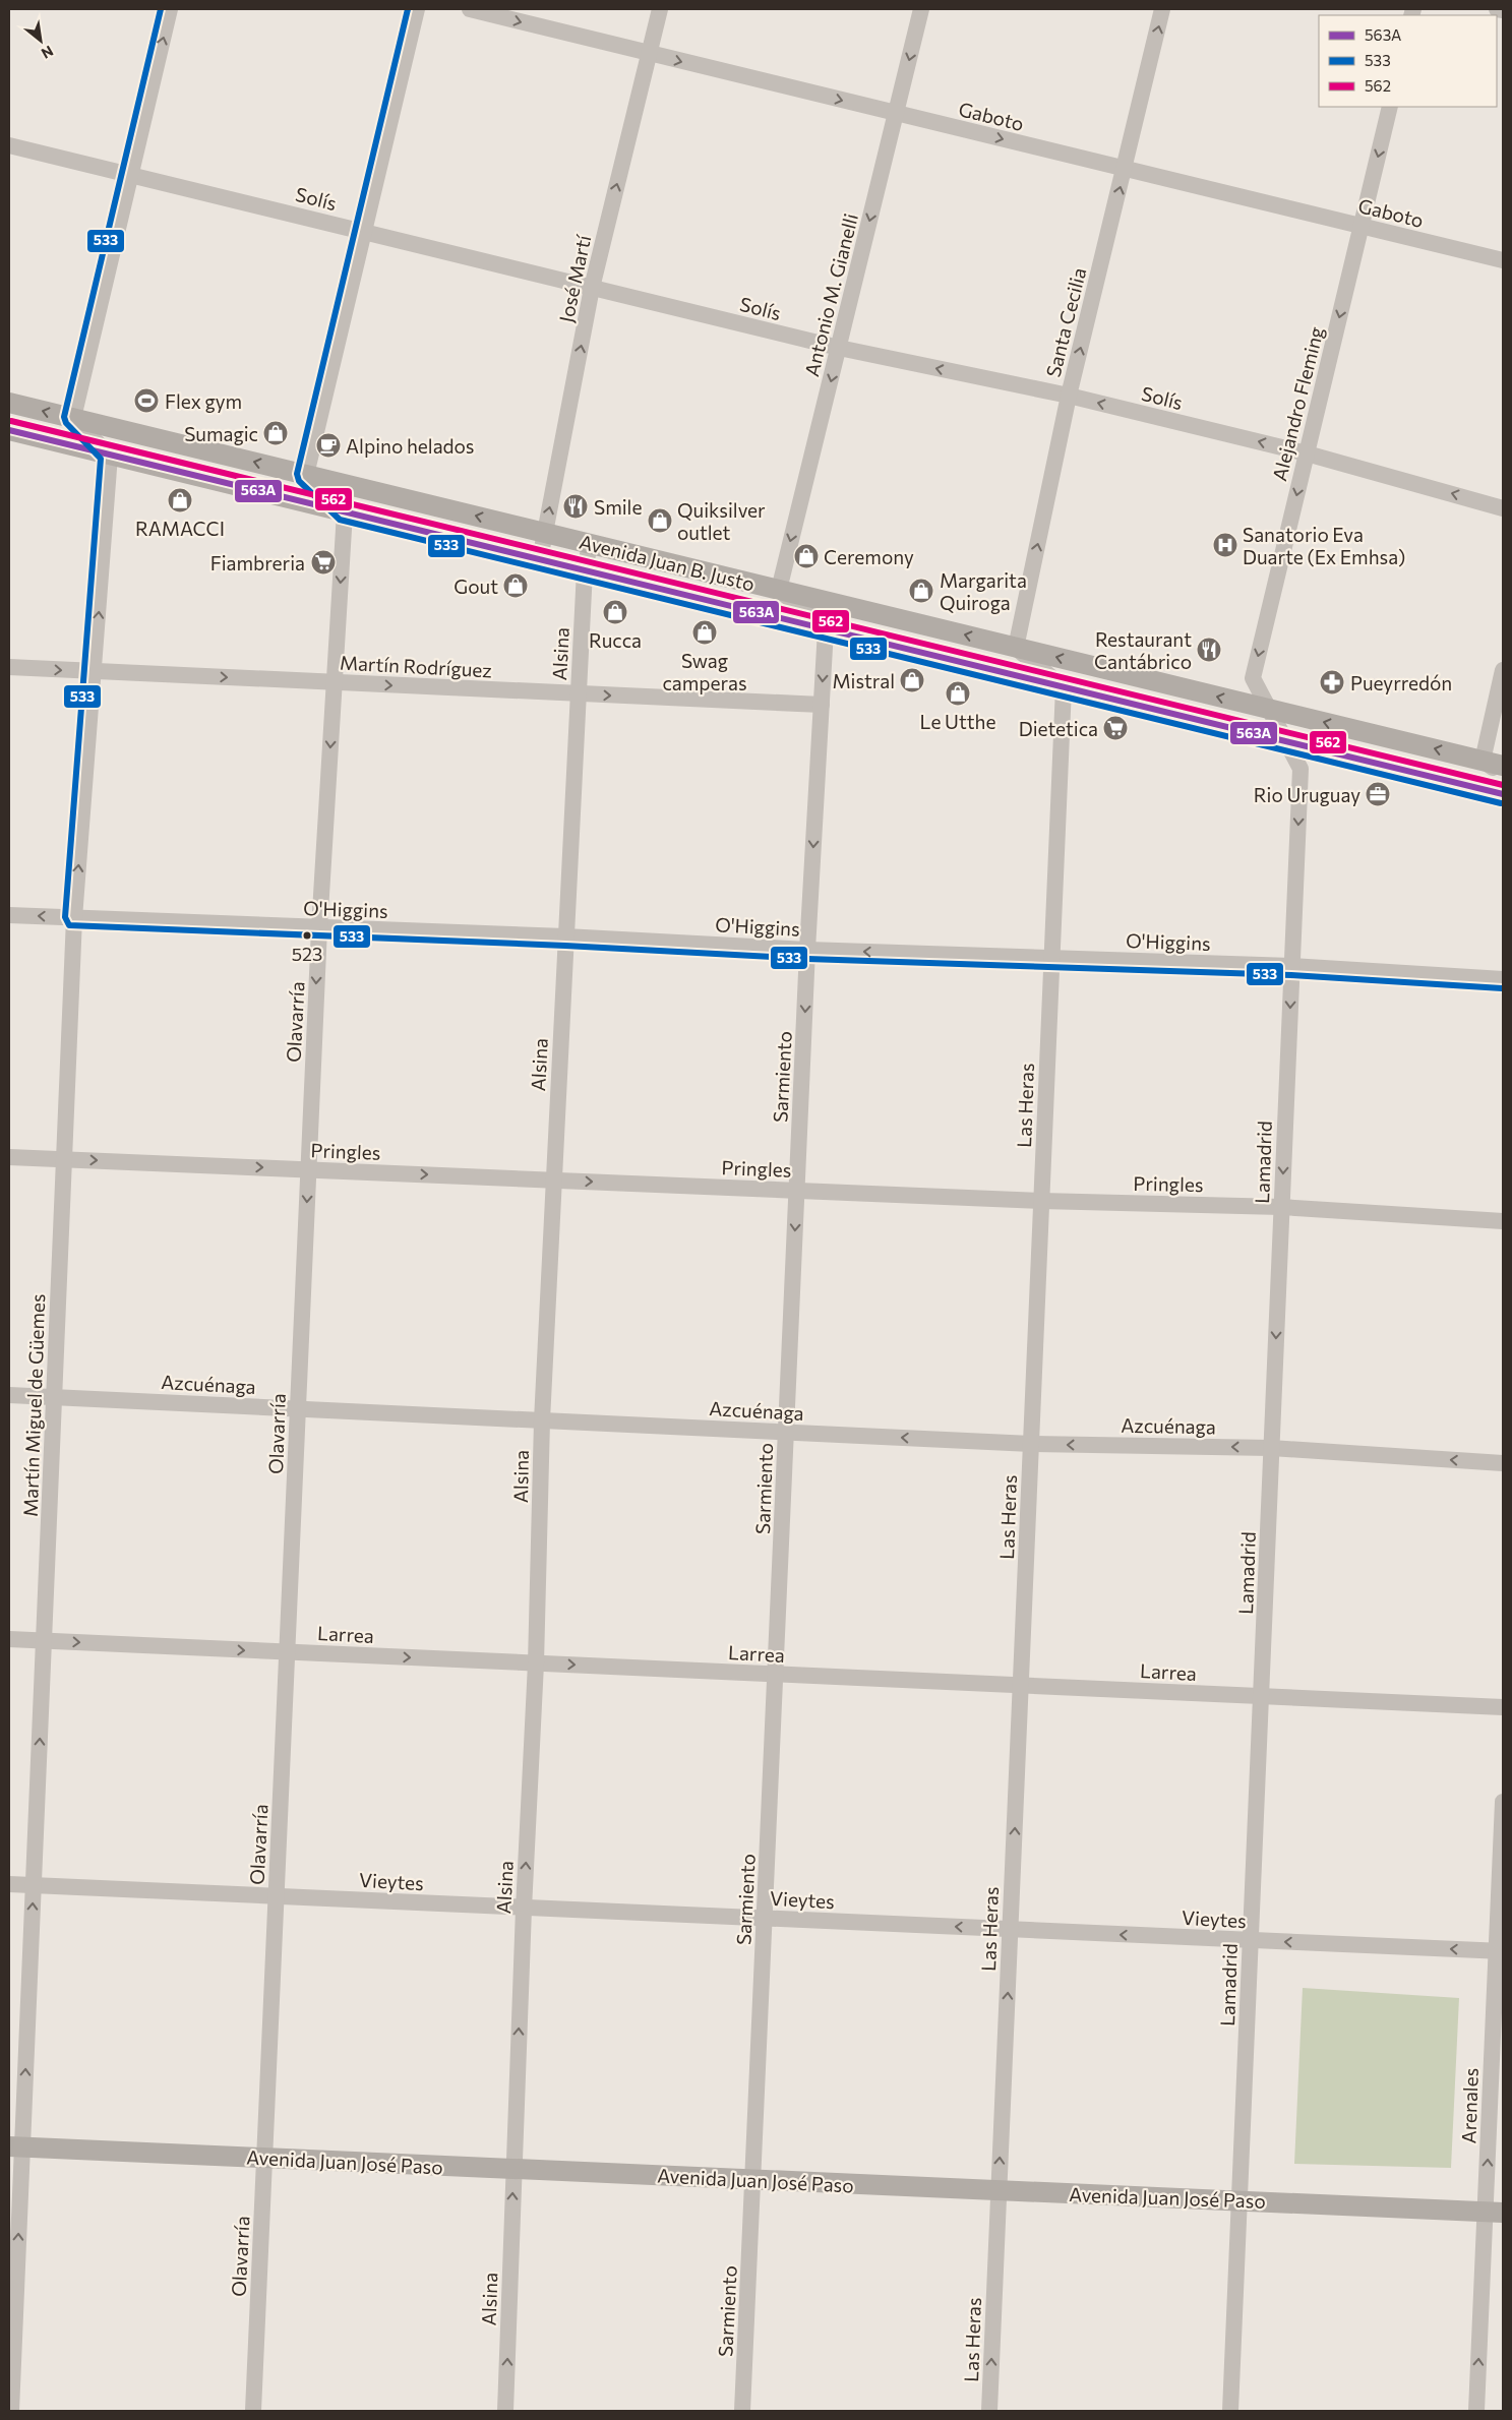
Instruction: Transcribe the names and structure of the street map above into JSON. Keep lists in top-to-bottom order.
{
  "streets": {
    "main road": ["Avenida Juan B. Justo", "Avenida Juan José Paso"],
    "street": [
      "Gaboto",
      "Solís",
      "José Martí",
      "Antonio M. Gianelli",
      "Santa Cecilia",
      "Alejandro Fleming",
      "Alsina",
      "Martín Rodríguez",
      "O'Higgins",
      "Olavarría",
      "Sarmiento",
      "Las Heras",
      "Pringles",
      "Lamadrid",
      "Azcuénaga",
      "Martín Miguel de Güemes",
      "Larrea",
      "Vieytes",
      "Arenales"
    ]
  },
  "crossings": [
    ["Gaboto", "José Martí"],
    ["Gaboto", "Antonio M. Gianelli"],
    ["Gaboto", "Santa Cecilia"],
    ["Gaboto", "Alejandro Fleming"],
    ["Solís", "José Martí"],
    ["Solís", "Antonio M. Gianelli"],
    ["Solís", "Santa Cecilia"],
    ["Solís", "Alejandro Fleming"],
    ["José Martí", "Avenida Juan B. Justo"],
    ["Antonio M. Gianelli", "Avenida Juan B. Justo"],
    ["Santa Cecilia", "Avenida Juan B. Justo"],
    ["Alejandro Fleming", "Avenida Juan B. Justo"],
    ["Alejandro Fleming", "Lamadrid"],
    ["Avenida Juan B. Justo", "Alsina"],
    ["Avenida Juan B. Justo", "Olavarría"],
    ["Avenida Juan B. Justo", "Sarmiento"],
    ["Avenida Juan B. Justo", "Las Heras"],
    ["Avenida Juan B. Justo", "Lamadrid"],
    ["Avenida Juan B. Justo", "Martín Miguel de Güemes"],
    ["Alsina", "Martín Rodríguez"],
    ["Alsina", "O'Higgins"],
    ["Alsina", "Pringles"],
    ["Alsina", "Azcuénaga"],
    ["Alsina", "Larrea"],
    ["Alsina", "Vieytes"],
    ["Alsina", "Avenida Juan José Paso"],
    ["Martín Rodríguez", "Olavarría"],
    ["Martín Rodríguez", "Sarmiento"],
    ["Martín Rodríguez", "Martín Miguel de Güemes"],
    ["O'Higgins", "Olavarría"],
    ["O'Higgins", "Sarmiento"],
    ["O'Higgins", "Las Heras"],
    ["O'Higgins", "Lamadrid"],
    ["O'Higgins", "Martín Miguel de Güemes"],
    ["Olavarría", "Pringles"],
    ["Olavarría", "Azcuénaga"],
    ["Olavarría", "Larrea"],
    ["Olavarría", "Vieytes"],
    ["Olavarría", "Avenida Juan José Paso"],
    ["Sarmiento", "Pringles"],
    ["Sarmiento", "Azcuénaga"],
    ["Sarmiento", "Larrea"],
    ["Sarmiento", "Vieytes"],
    ["Sarmiento", "Avenida Juan José Paso"],
    ["Las Heras", "Pringles"],
    ["Las Heras", "Azcuénaga"],
    ["Las Heras", "Larrea"],
    ["Las Heras", "Vieytes"],
    ["Las Heras", "Avenida Juan José Paso"],
    ["Pringles", "Lamadrid"],
    ["Pringles", "Martín Miguel de Güemes"],
    ["Lamadrid", "Azcuénaga"],
    ["Lamadrid", "Larrea"],
    ["Lamadrid", "Vieytes"],
    ["Lamadrid", "Avenida Juan José Paso"],
    ["Azcuénaga", "Martín Miguel de Güemes"],
    ["Martín Miguel de Güemes", "Larrea"],
    ["Martín Miguel de Güemes", "Vieytes"],
    ["Martín Miguel de Güemes", "Avenida Juan José Paso"],
    ["Vieytes", "Arenales"],
    ["Arenales", "Avenida Juan José Paso"]
  ],
  "one_way": [
    "Gaboto",
    "Solís",
    "José Martí",
    "Antonio M. Gianelli",
    "Santa Cecilia",
    "Alejandro Fleming",
    "Alsina",
    "Martín Rodríguez",
    "Olavarría",
    "Sarmiento",
    "Las Heras",
    "Pringles",
    "Lamadrid",
    "Azcuénaga",
    "Martín Miguel de Güemes",
    "Larrea",
    "Vieytes",
    "Arenales"
  ],
  "places": {
    "sports": ["Flex gym"],
    "shop": [
      "Sumagic",
      "RAMACCI",
      "Quiksilver outlet",
      "Ceremony",
      "Gout",
      "Margarita Quiroga",
      "Rucca",
      "Swag camperas",
      "Mistral",
      "Le Utthe"
    ],
    "cafe": ["Alpino helados"],
    "restaurant": ["Smile", "Restaurant Cantábrico"],
    "hospital": ["Sanatorio Eva Duarte (Ex Emhsa)"],
    "supermarket": ["Fiambreria", "Dietetica"],
    "pharmacy": ["Pueyrredón"],
    "office": ["Rio Uruguay"],
    "other": ["523"]
  },
  "lines": ["transit line 533", "transit line 562", "transit line 563A"],
  "legend": ["563A", "533", "562"],
  "north": "bottom right"
}
